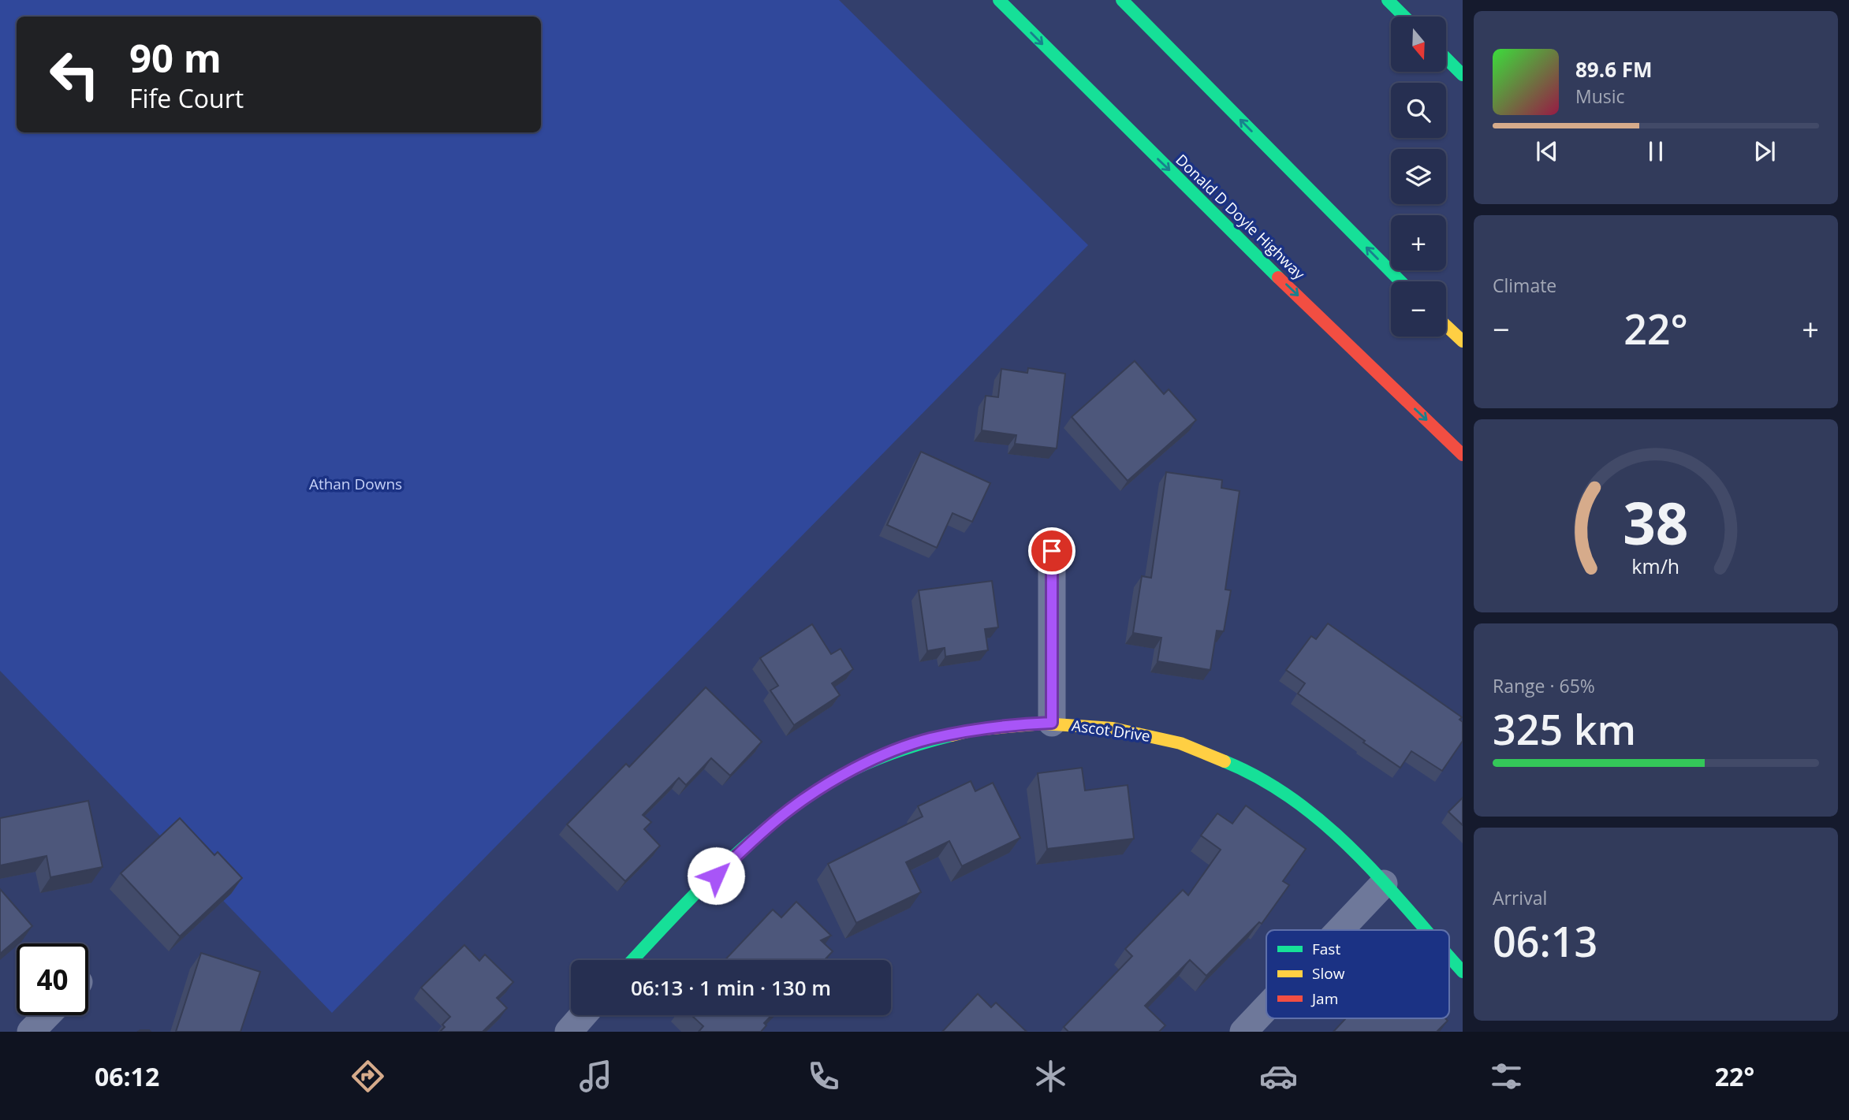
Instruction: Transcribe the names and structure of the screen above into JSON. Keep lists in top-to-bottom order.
{
  "streets": {
    "main road": ["Donald D Doyle Highway", "Ascot Drive"]
  },
  "parks": ["Athan Downs"],
  "legend": ["Fast", "Slow", "Jam"],
  "north": "bottom",
  "page": {
    "map_buttons": ["+", "−"],
    "turn": ["90 m", "Fife Court"],
    "song": ["89.6 FM", "Music"],
    "tile": [
      "Climate",
      ["Range · 65%", "325 km"],
      ["Arrival", "06:13"]
    ],
    "heat": ["−", "22°", "+"],
    "limit": "40",
    "trip": "06:13 · 1 min · 130 m",
    "tabs": ["06:12", "22°"],
    "gauge": ["38", "km/h"]
  }
}
